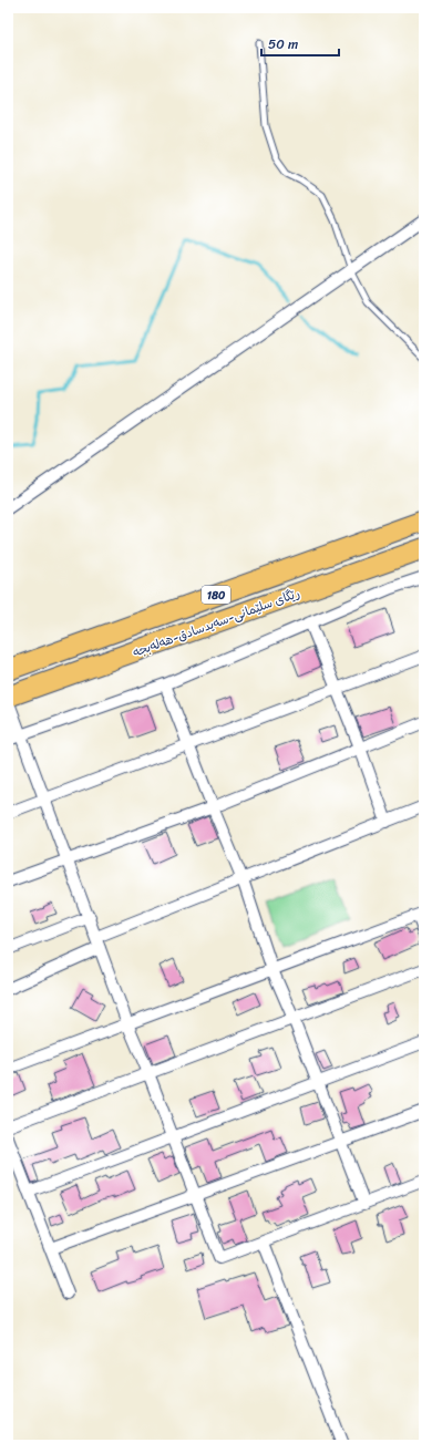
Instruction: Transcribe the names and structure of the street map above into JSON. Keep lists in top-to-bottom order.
{
  "streets": {
    "highway": ["180", "رێگای سلێمانی-سەیدسادق-هەلەبجە"]
  },
  "scale_bar": "50 m"
}
